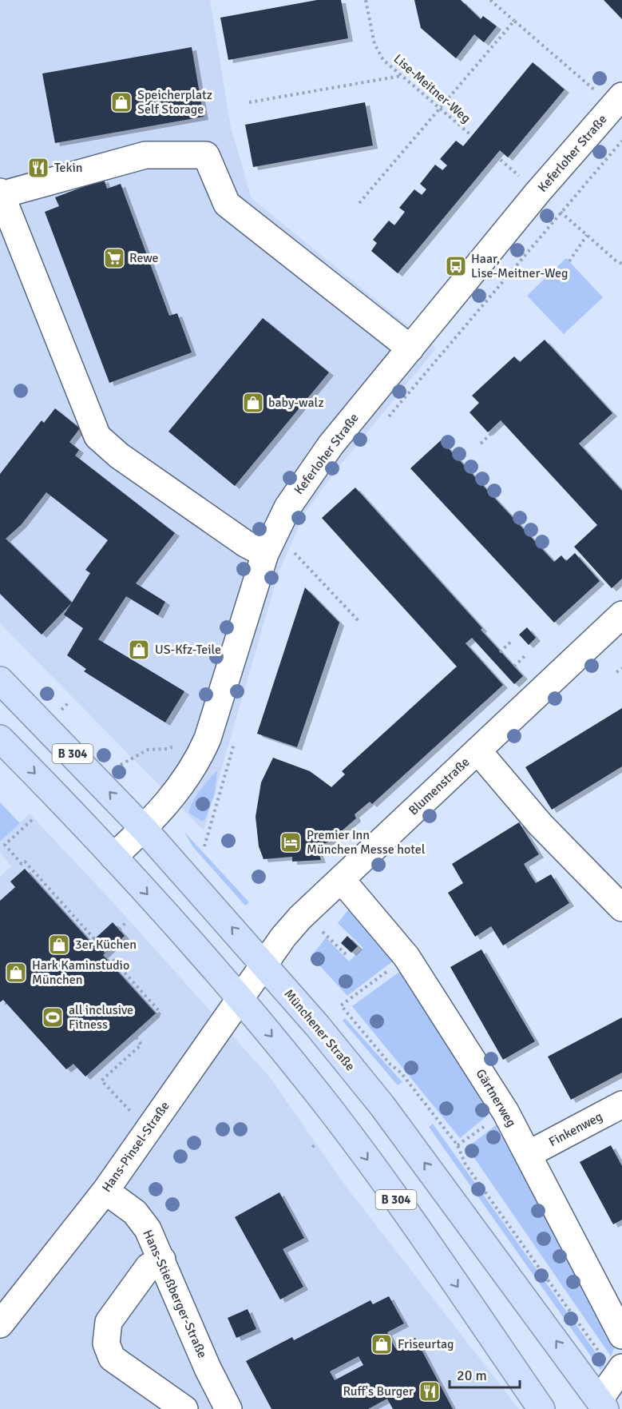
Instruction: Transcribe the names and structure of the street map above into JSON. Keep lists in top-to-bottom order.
{
  "streets": {
    "main road": ["B 304", "Münchener Straße"],
    "street": [
      "Keferloher Straße",
      "Blumenstraße",
      "Gärtnerweg",
      "Finkenweg",
      "Hans-Pinsel-Straße",
      "Hans-Stießberger-Straße"
    ],
    "path": ["Lise-Meitner-Weg"]
  },
  "crossings": [
    ["Keferloher Straße", "B 304"],
    ["Keferloher Straße", "Münchener Straße"],
    ["B 304", "Hans-Pinsel-Straße"],
    ["Blumenstraße", "Münchener Straße"],
    ["Blumenstraße", "Gärtnerweg"],
    ["Blumenstraße", "Hans-Pinsel-Straße"],
    ["Münchener Straße", "Hans-Pinsel-Straße"],
    ["Gärtnerweg", "Finkenweg"],
    ["Hans-Pinsel-Straße", "Hans-Stießberger-Straße"]
  ],
  "places": {
    "shop": [
      "Speicherplatz Self Storage",
      "baby-walz",
      "US-Kfz-Teile",
      "3er Küchen",
      "Hark Kaminstudio München",
      "Friseurtag"
    ],
    "restaurant": ["Tekin", "Ruff's Burger"],
    "supermarket": ["Rewe"],
    "bus stop": ["Haar, Lise-Meitner-Weg"],
    "hotel": ["Premier Inn München Messe hotel"],
    "sports": ["all inclusive Fitness"]
  },
  "scale_bar": "20 m"
}
